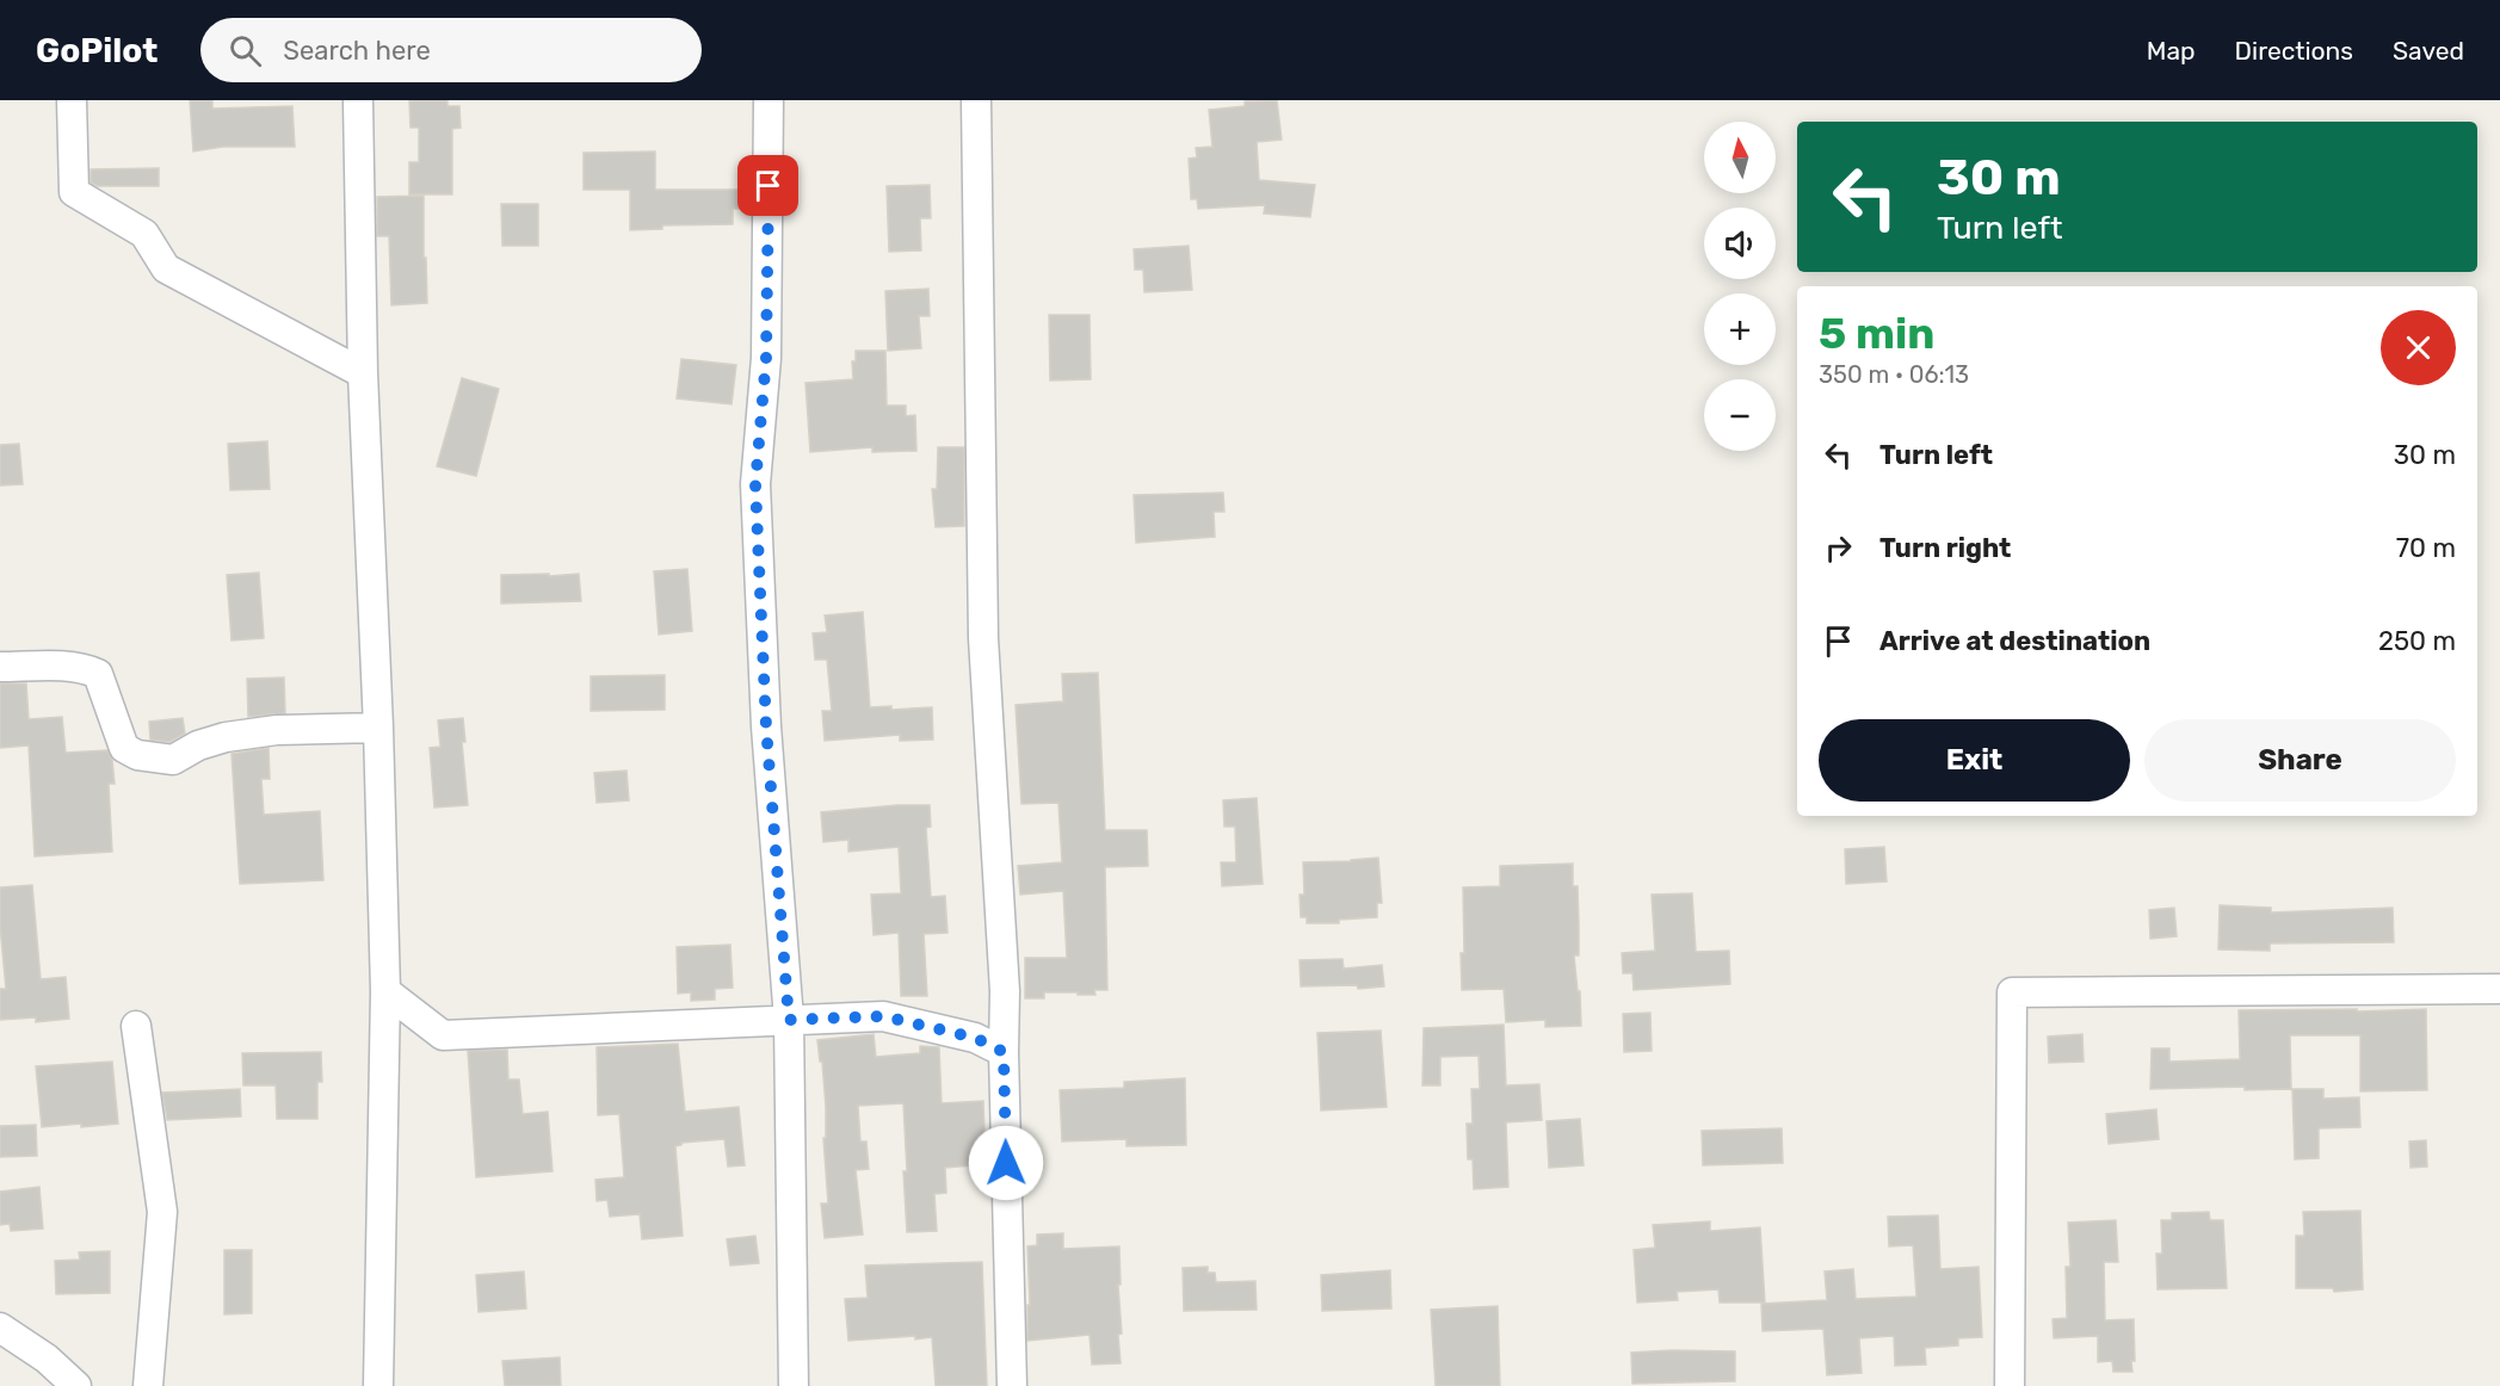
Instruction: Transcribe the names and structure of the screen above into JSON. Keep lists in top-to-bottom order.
{
  "north": "top",
  "page": {
    "header": "GoPilot",
    "search": "Search here",
    "nav": ["Map", "Directions", "Saved"],
    "map_buttons": ["+", "−"],
    "turn": ["30 m", "Turn left"],
    "heading": ["5 min", "350 m · 06:13"],
    "list": [
      {
        "name": "Turn left",
        "value": "30 m"
      },
      {
        "name": "Turn right",
        "value": "70 m"
      },
      {
        "name": "Arrive at destination",
        "value": "250 m"
      }
    ],
    "buttons": ["Exit", "Share"]
  }
}
